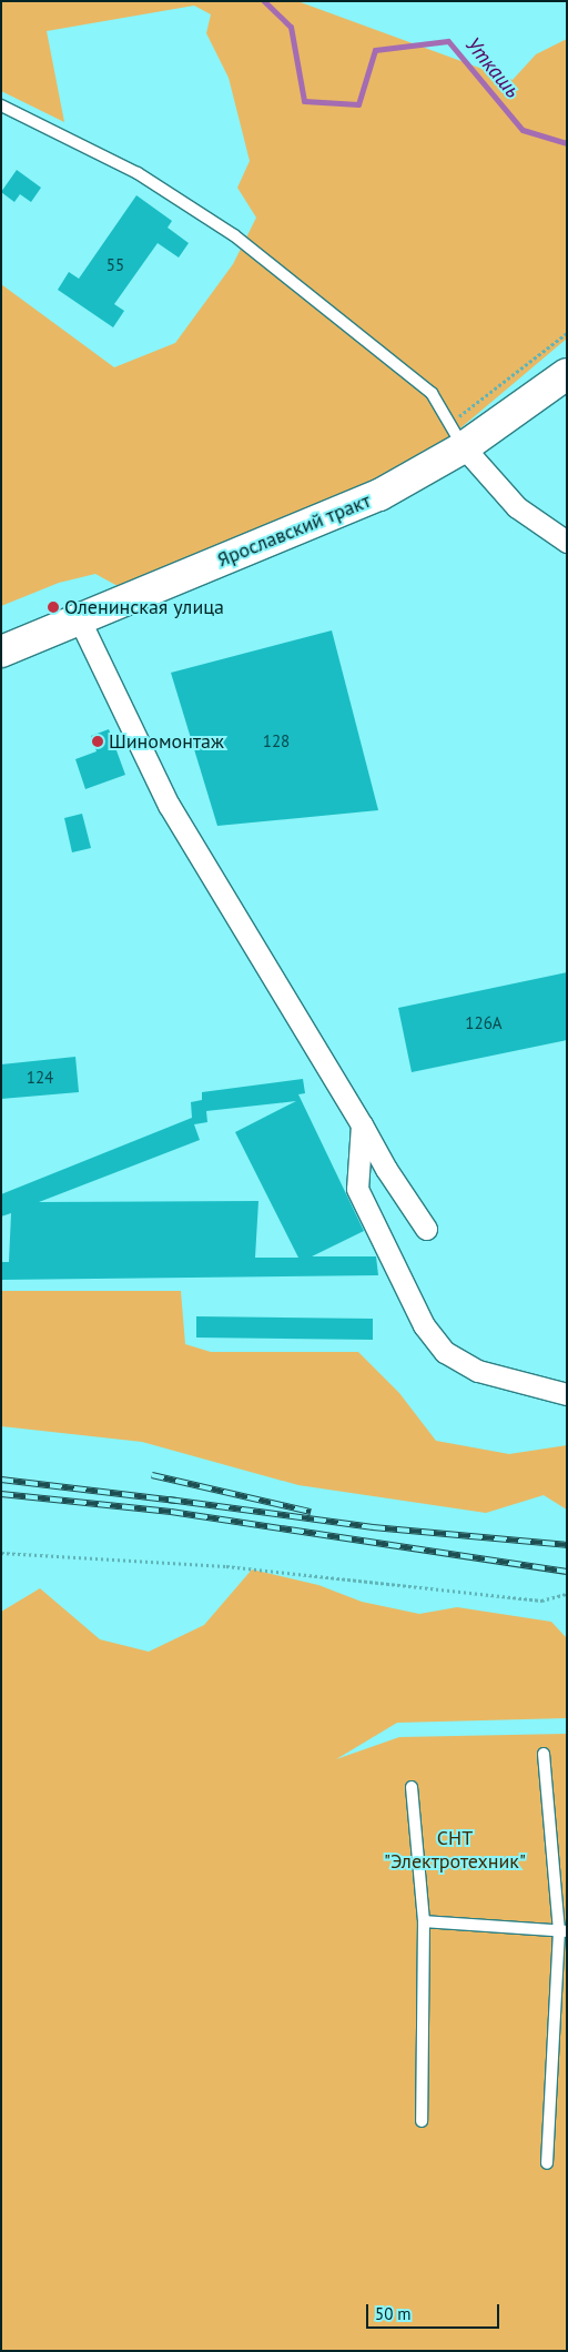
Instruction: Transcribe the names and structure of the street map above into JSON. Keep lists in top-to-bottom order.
{
  "streets": {
    "street": ["Ярославский тракт"]
  },
  "water": ["Уткашь"],
  "parks": ["СНТ \"Электротехник\""],
  "places": ["Оленинская улица", "Шиномонтаж"],
  "house_numbers": [
    "55",
    "128",
    "126А",
    "124"
  ],
  "scale_bar": "50 m"
}
